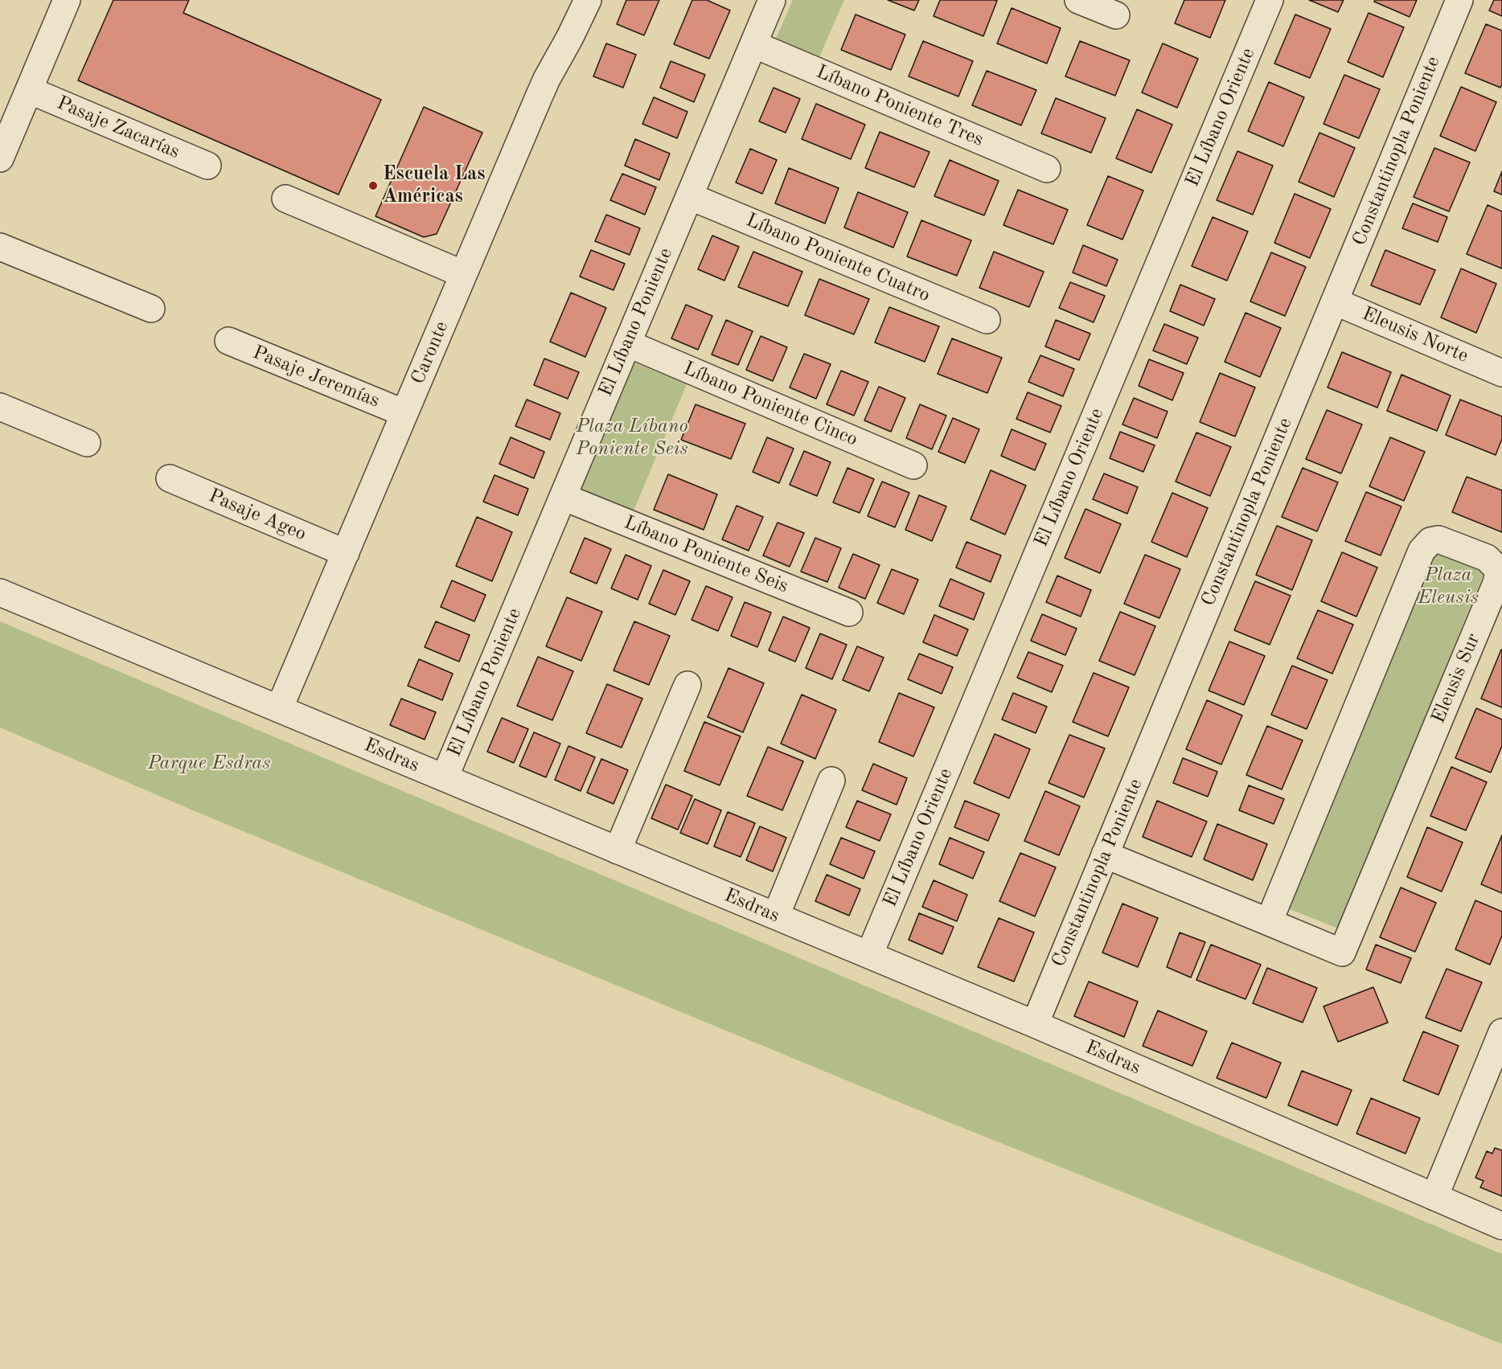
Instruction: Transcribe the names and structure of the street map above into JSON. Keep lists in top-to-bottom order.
{
  "streets": {
    "street": [
      "Líbano Poniente Tres",
      "El Líbano Oriente",
      "Pasaje Zacarías",
      "Constantinopla Poniente",
      "Líbano Poniente Cuatro",
      "El Líbano Poniente",
      "Eleusis Norte",
      "Caronte",
      "Pasaje Jeremías",
      "Líbano Poniente Cinco",
      "Pasaje Ageo",
      "Líbano Poniente Seis",
      "Eleusis Sur",
      "Esdras"
    ]
  },
  "crossings": [
    ["Líbano Poniente Tres", "El Líbano Poniente"],
    ["El Líbano Oriente", "Esdras"],
    ["Constantinopla Poniente", "Eleusis Norte"],
    ["Constantinopla Poniente", "Eleusis Sur"],
    ["Constantinopla Poniente", "Esdras"],
    ["Líbano Poniente Cuatro", "El Líbano Poniente"],
    ["El Líbano Poniente", "Líbano Poniente Cinco"],
    ["El Líbano Poniente", "Líbano Poniente Seis"],
    ["El Líbano Poniente", "Esdras"],
    ["Caronte", "Pasaje Jeremías"],
    ["Caronte", "Pasaje Ageo"],
    ["Caronte", "Esdras"]
  ],
  "parks": ["Plaza Líbano Poniente Seis", "Plaza Eleusis", "Parque Esdras"],
  "places": ["Escuela Las Américas"]
}
